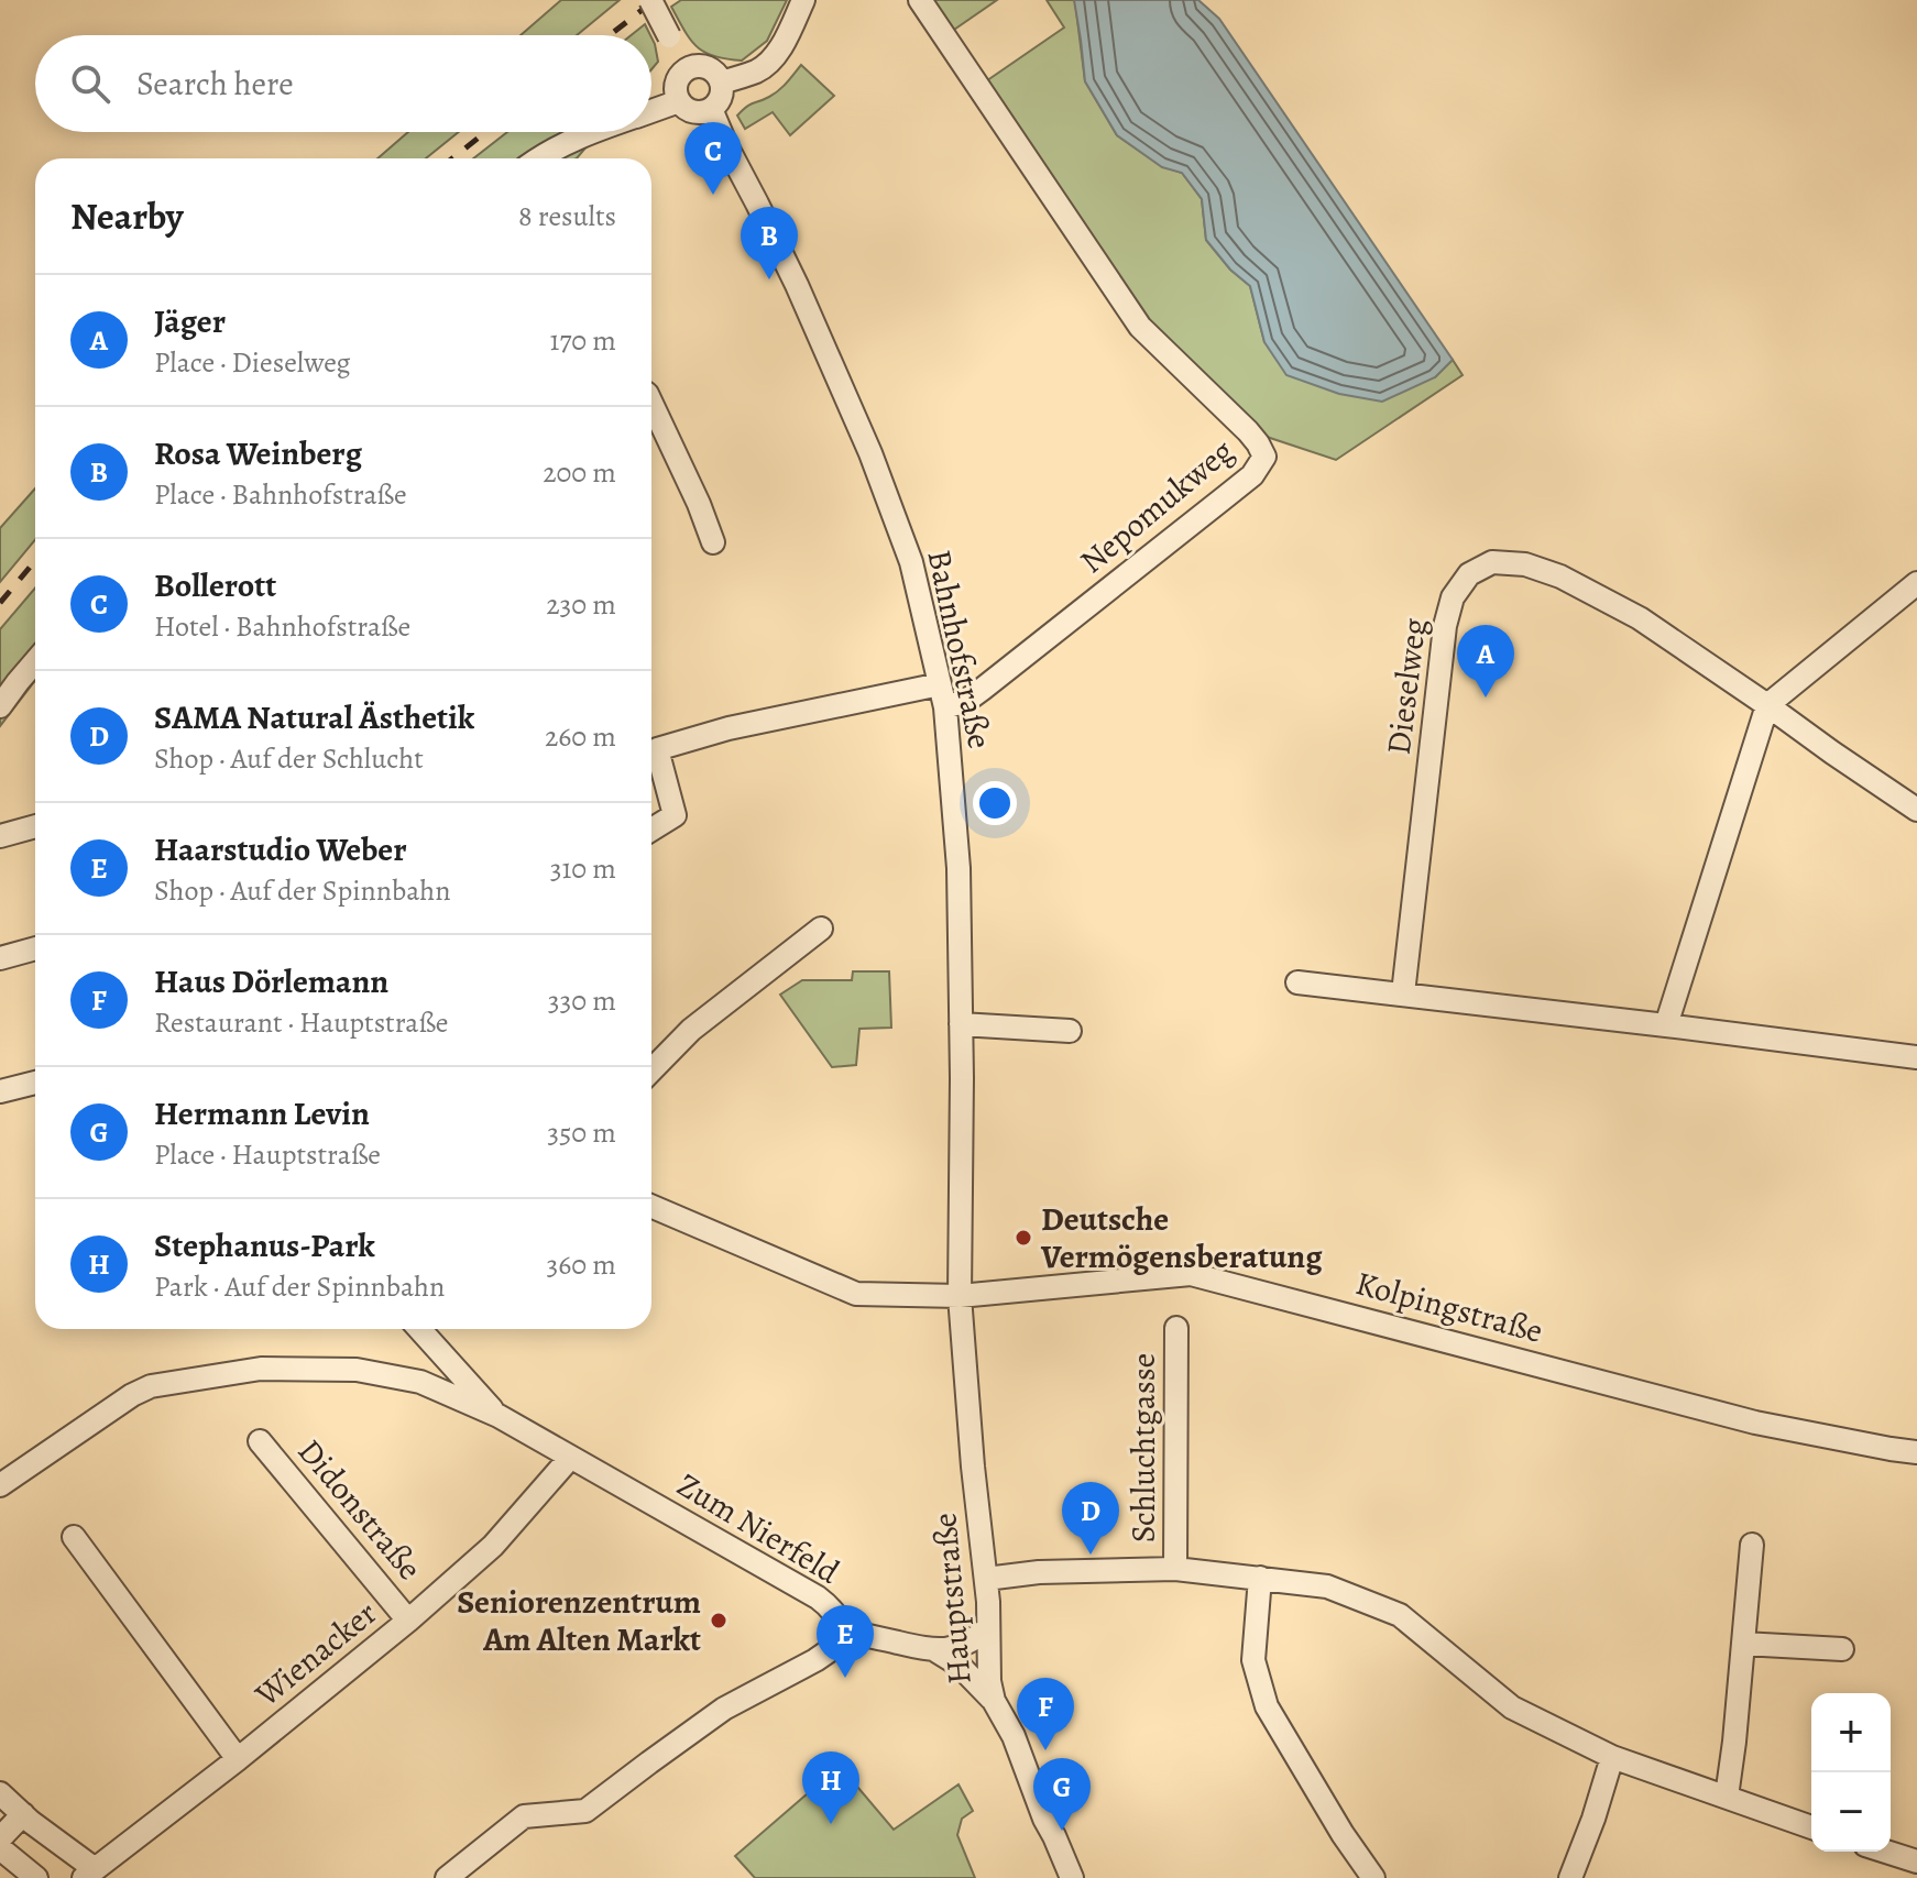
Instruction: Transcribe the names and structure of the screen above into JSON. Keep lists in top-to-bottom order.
{
  "streets": {
    "street": [
      "Nepomukweg",
      "Bahnhofstraße",
      "Dieselweg",
      "Kolpingstraße",
      "Schluchtgasse",
      "Didonstraße",
      "Zum Nierfeld",
      "Hauptstraße",
      "Wienacker"
    ]
  },
  "crossings": [
    ["Nepomukweg", "Bahnhofstraße"],
    ["Bahnhofstraße", "Kolpingstraße"],
    ["Bahnhofstraße", "Hauptstraße"],
    ["Kolpingstraße", "Hauptstraße"],
    ["Didonstraße", "Wienacker"],
    ["Zum Nierfeld", "Hauptstraße"],
    ["Zum Nierfeld", "Wienacker"]
  ],
  "places": ["Deutsche Vermögensberatung", "Seniorenzentrum Am Alten Markt"],
  "page": {
    "search": "Search here",
    "pins": [
      "C",
      "B",
      "A",
      "D",
      "E",
      "F",
      "H",
      "G"
    ],
    "heading": ["Nearby", "8 results"],
    "list": [
      {
        "mark": "A",
        "name": "Jäger",
        "note": "Place · Dieselweg",
        "value": "170 m"
      },
      {
        "mark": "B",
        "name": "Rosa Weinberg",
        "note": "Place · Bahnhofstraße",
        "value": "200 m"
      },
      {
        "mark": "C",
        "name": "Bollerott",
        "note": "Hotel · Bahnhofstraße",
        "value": "230 m"
      },
      {
        "mark": "D",
        "name": "SAMA Natural Ästhetik",
        "note": "Shop · Auf der Schlucht",
        "value": "260 m"
      },
      {
        "mark": "E",
        "name": "Haarstudio Weber",
        "note": "Shop · Auf der Spinnbahn",
        "value": "310 m"
      },
      {
        "mark": "F",
        "name": "Haus Dörlemann",
        "note": "Restaurant · Hauptstraße",
        "value": "330 m"
      },
      {
        "mark": "G",
        "name": "Hermann Levin",
        "note": "Place · Hauptstraße",
        "value": "350 m"
      },
      {
        "mark": "H",
        "name": "Stephanus-Park",
        "note": "Park · Auf der Spinnbahn",
        "value": "360 m"
      }
    ],
    "map_buttons": ["+", "−"]
  }
}
